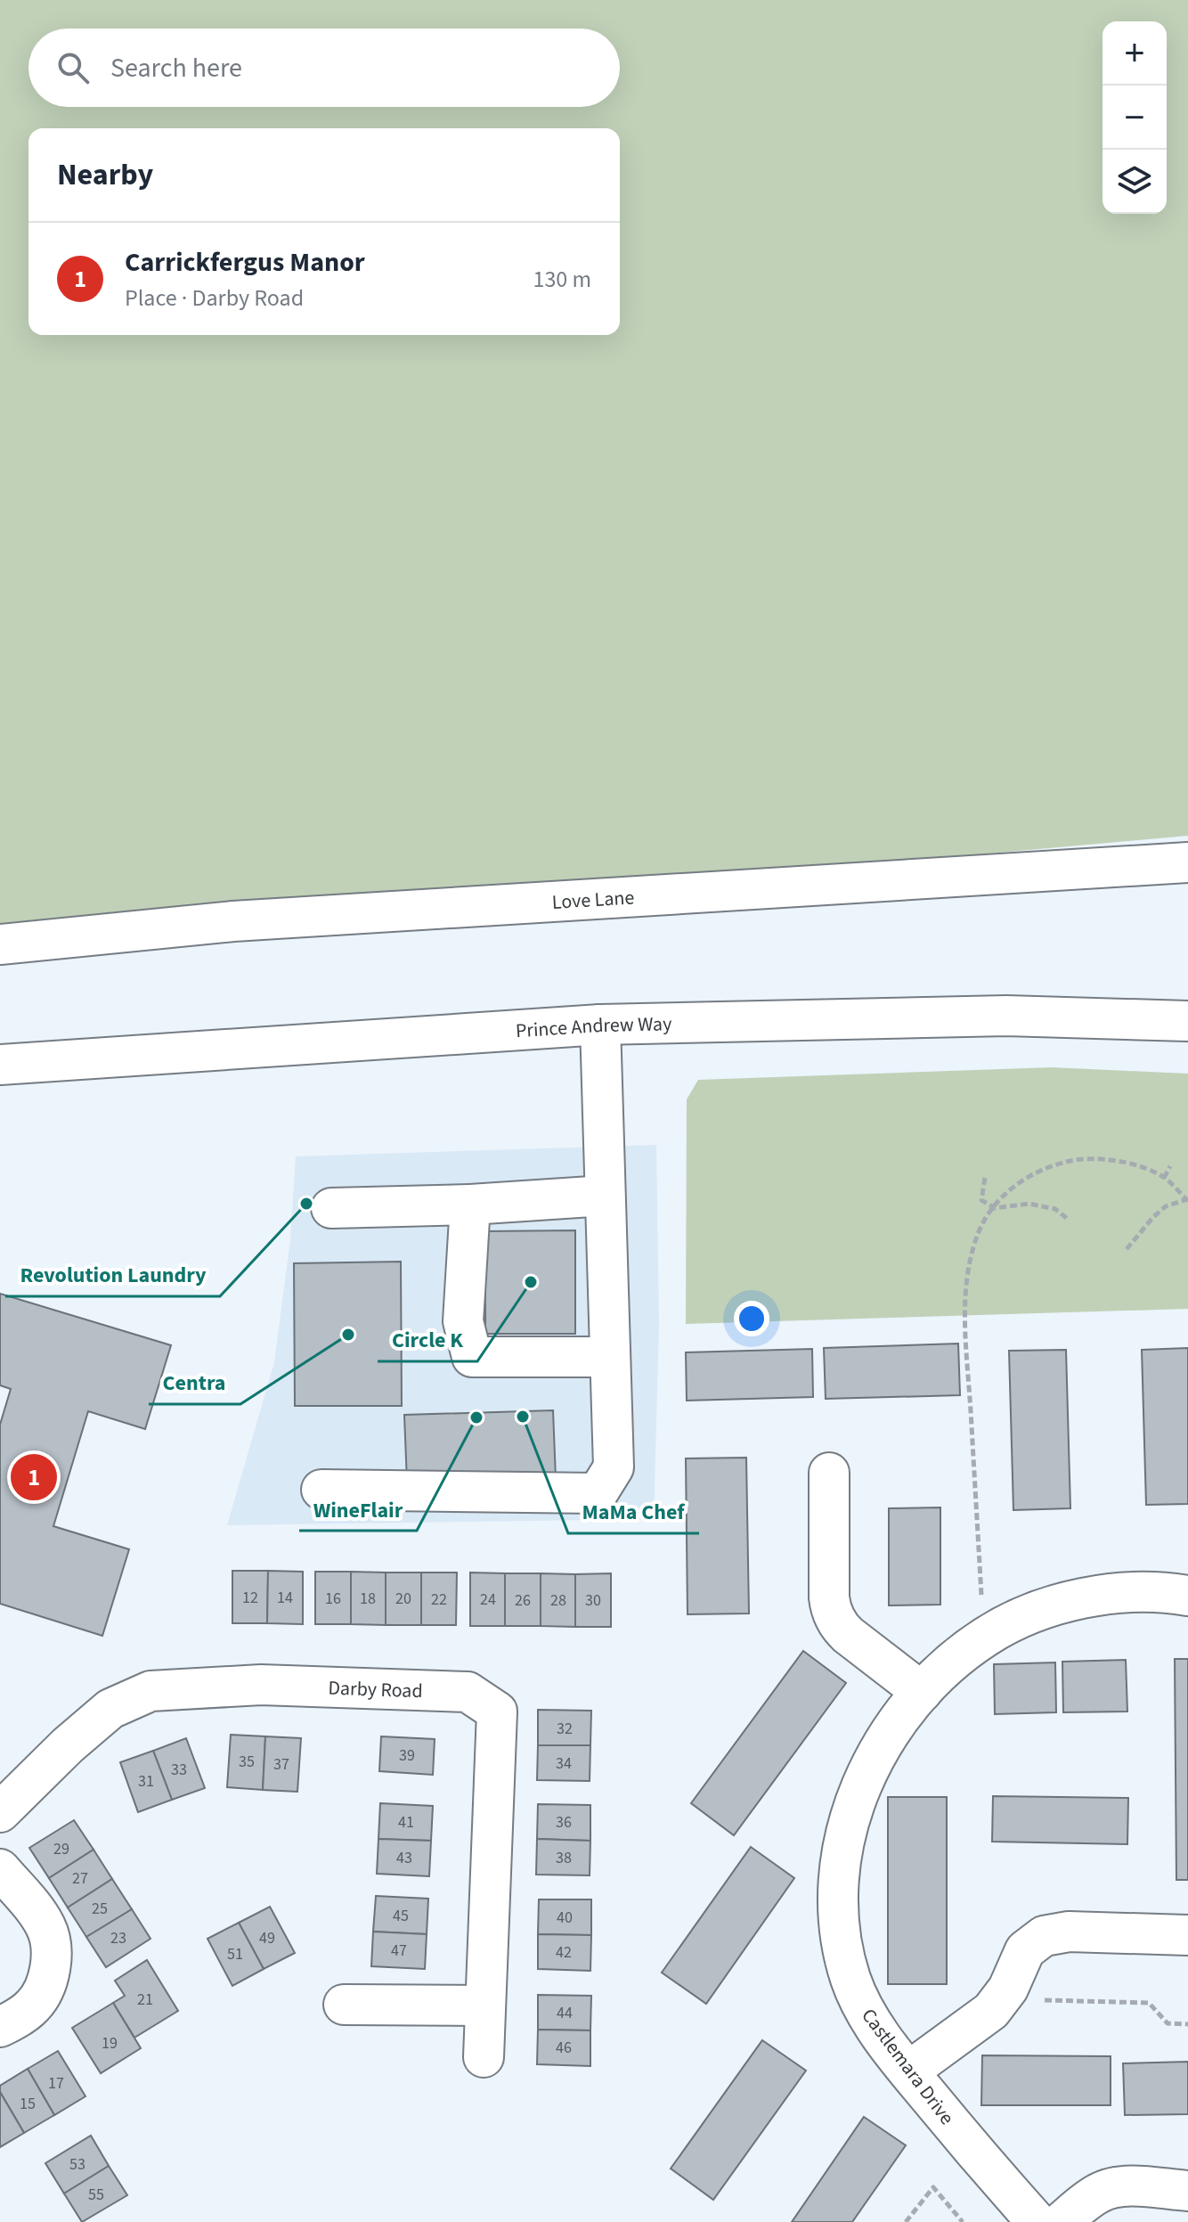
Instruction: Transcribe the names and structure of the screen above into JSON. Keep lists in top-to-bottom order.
{
  "streets": {
    "street": [
      "Love Lane",
      "Prince Andrew Way",
      "Darby Road",
      "Castlemara Drive"
    ]
  },
  "places": [
    "Revolution Laundry",
    "Circle K",
    "Centra",
    "MaMa Chef",
    "WineFlair"
  ],
  "house_numbers": [
    "12",
    "14",
    "16",
    "18",
    "20",
    "22",
    "24",
    "26",
    "28",
    "30",
    "32",
    "39",
    "35",
    "34",
    "37",
    "33",
    "31",
    "41",
    "36",
    "29",
    "43",
    "38",
    "27",
    "25",
    "45",
    "40",
    "23",
    "49",
    "47",
    "42",
    "51",
    "21",
    "44",
    "19",
    "46",
    "17",
    "15",
    "53",
    "55"
  ],
  "page": {
    "map_buttons": ["+", "−"],
    "search": "Search here",
    "heading": "Nearby",
    "list": [
      {
        "mark": "1",
        "name": "Carrickfergus Manor",
        "note": "Place · Darby Road",
        "value": "130 m"
      }
    ],
    "pins": "1"
  }
}
